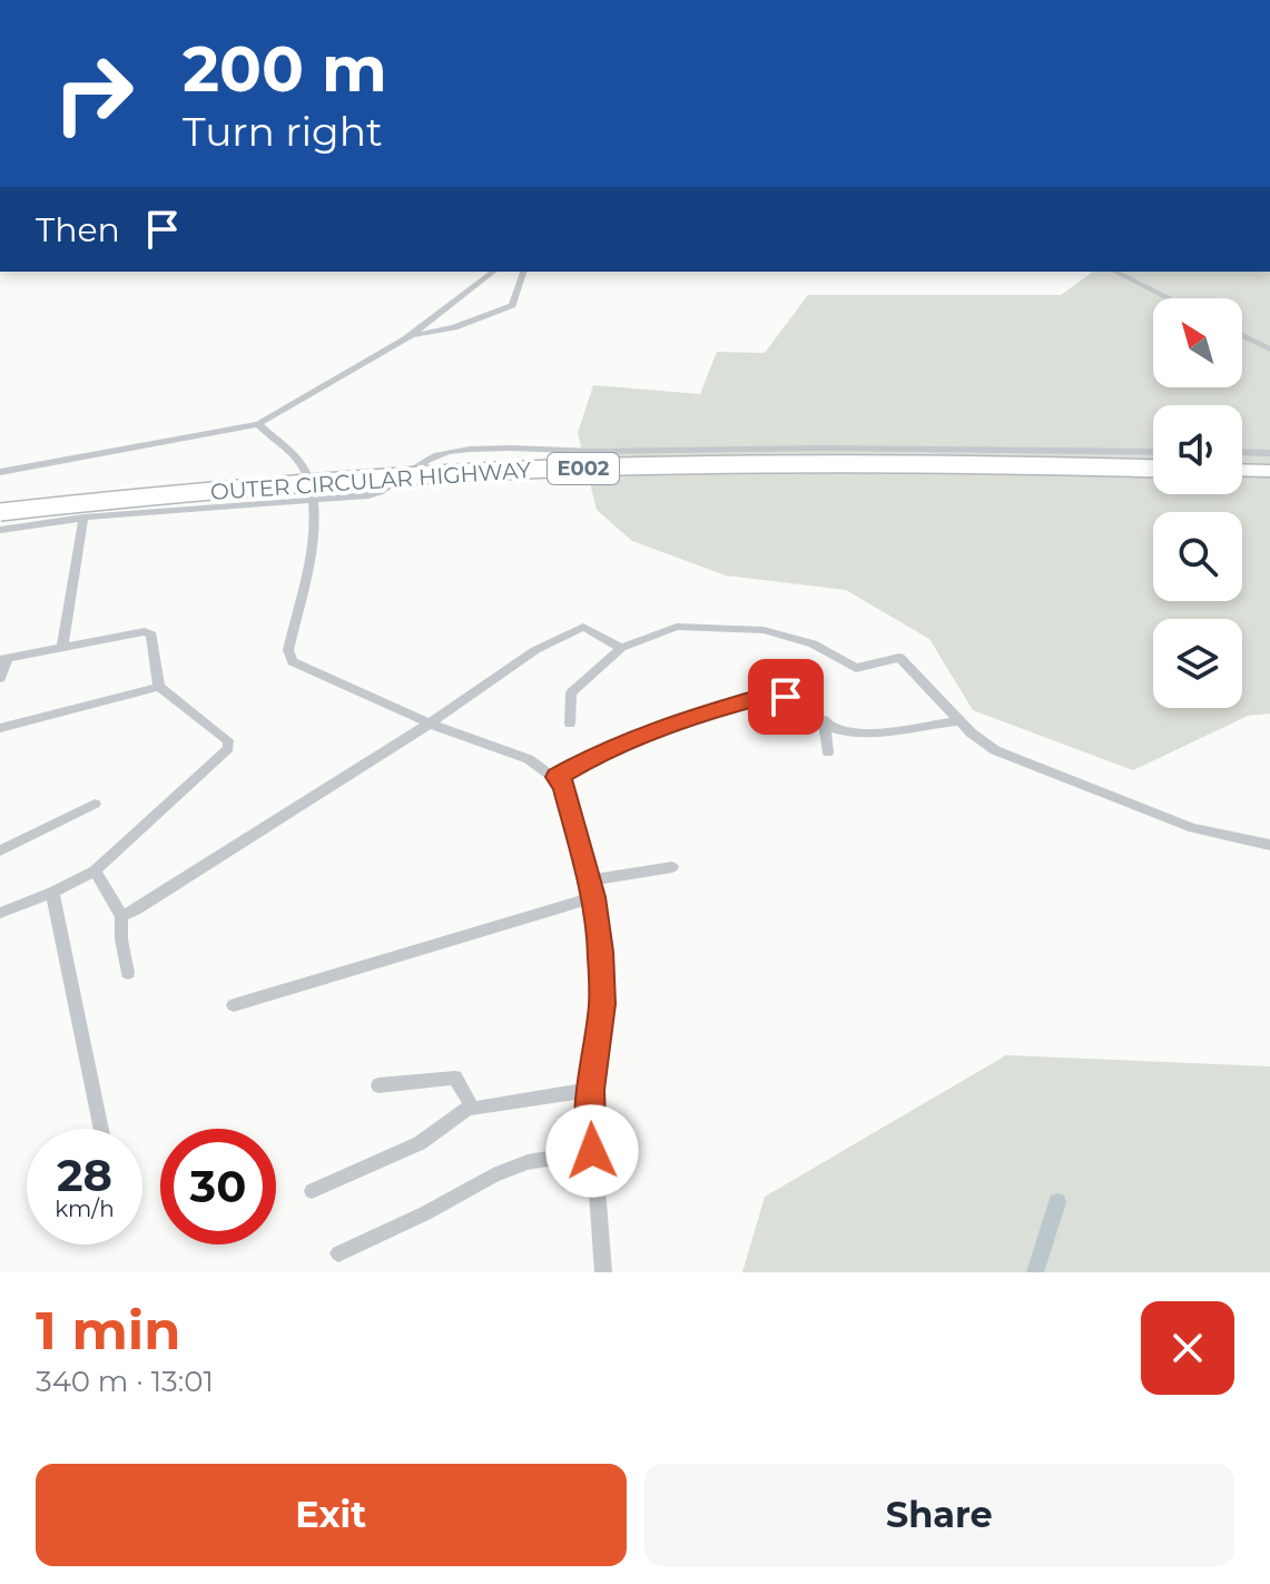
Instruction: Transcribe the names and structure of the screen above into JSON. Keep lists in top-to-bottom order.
{
  "streets": {
    "highway": ["E002", "OUTER CIRCULAR HIGHWAY"]
  },
  "north": "top left",
  "page": {
    "turn": ["200 m", "Turn right"],
    "then": "Then",
    "speed": "28 km/h",
    "limit": "30",
    "heading": ["1 min", "340 m · 13:01"],
    "buttons": ["Exit", "Share"]
  }
}
